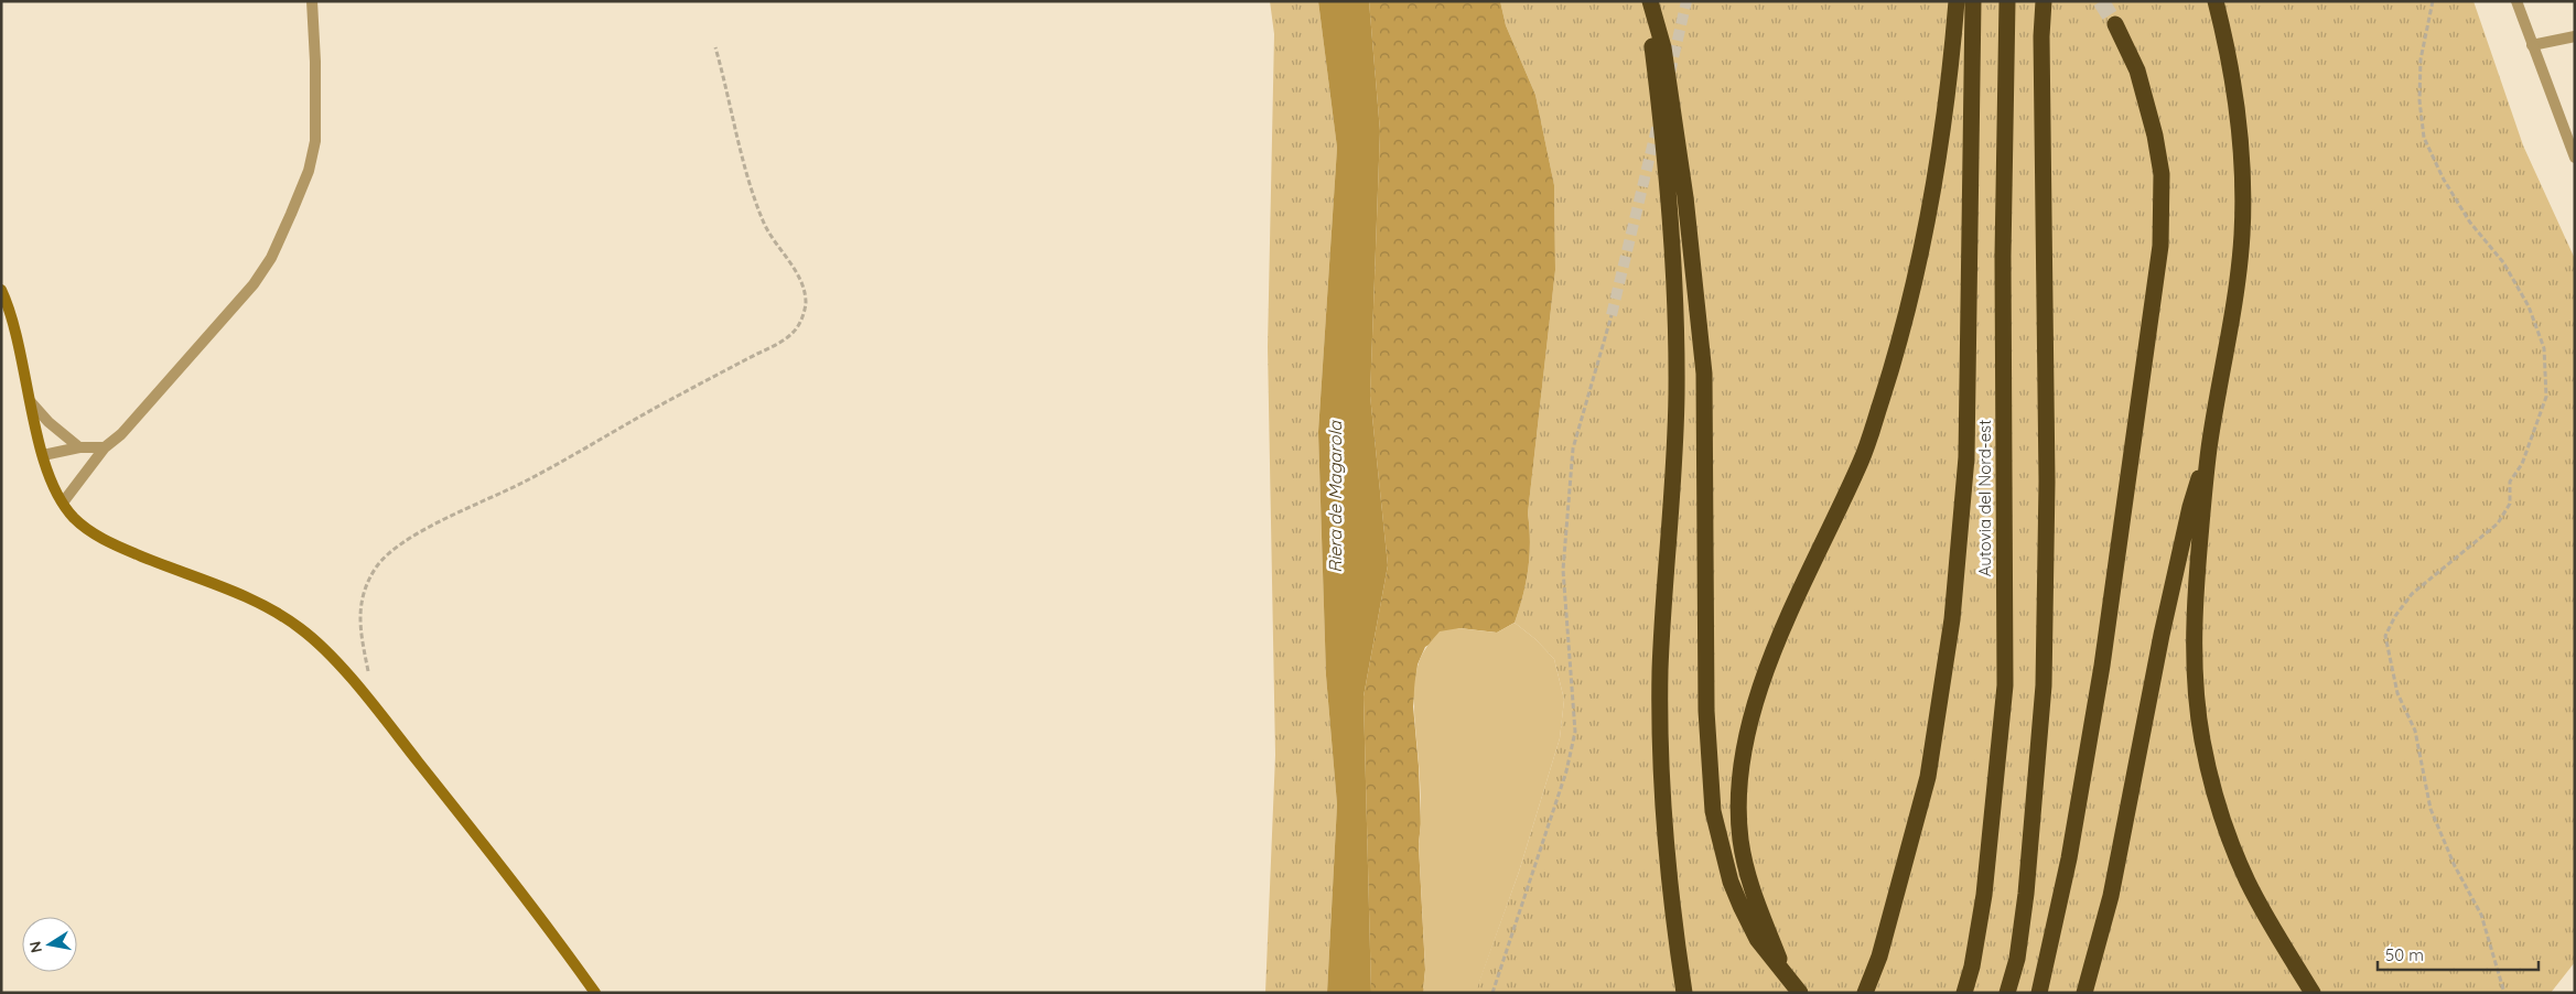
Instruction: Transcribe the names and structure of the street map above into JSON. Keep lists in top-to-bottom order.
{
  "streets": {
    "highway": ["Autovia del Nord-est"]
  },
  "water": ["Riera de Magarola"],
  "scale_bar": "50 m",
  "north": "left"
}
